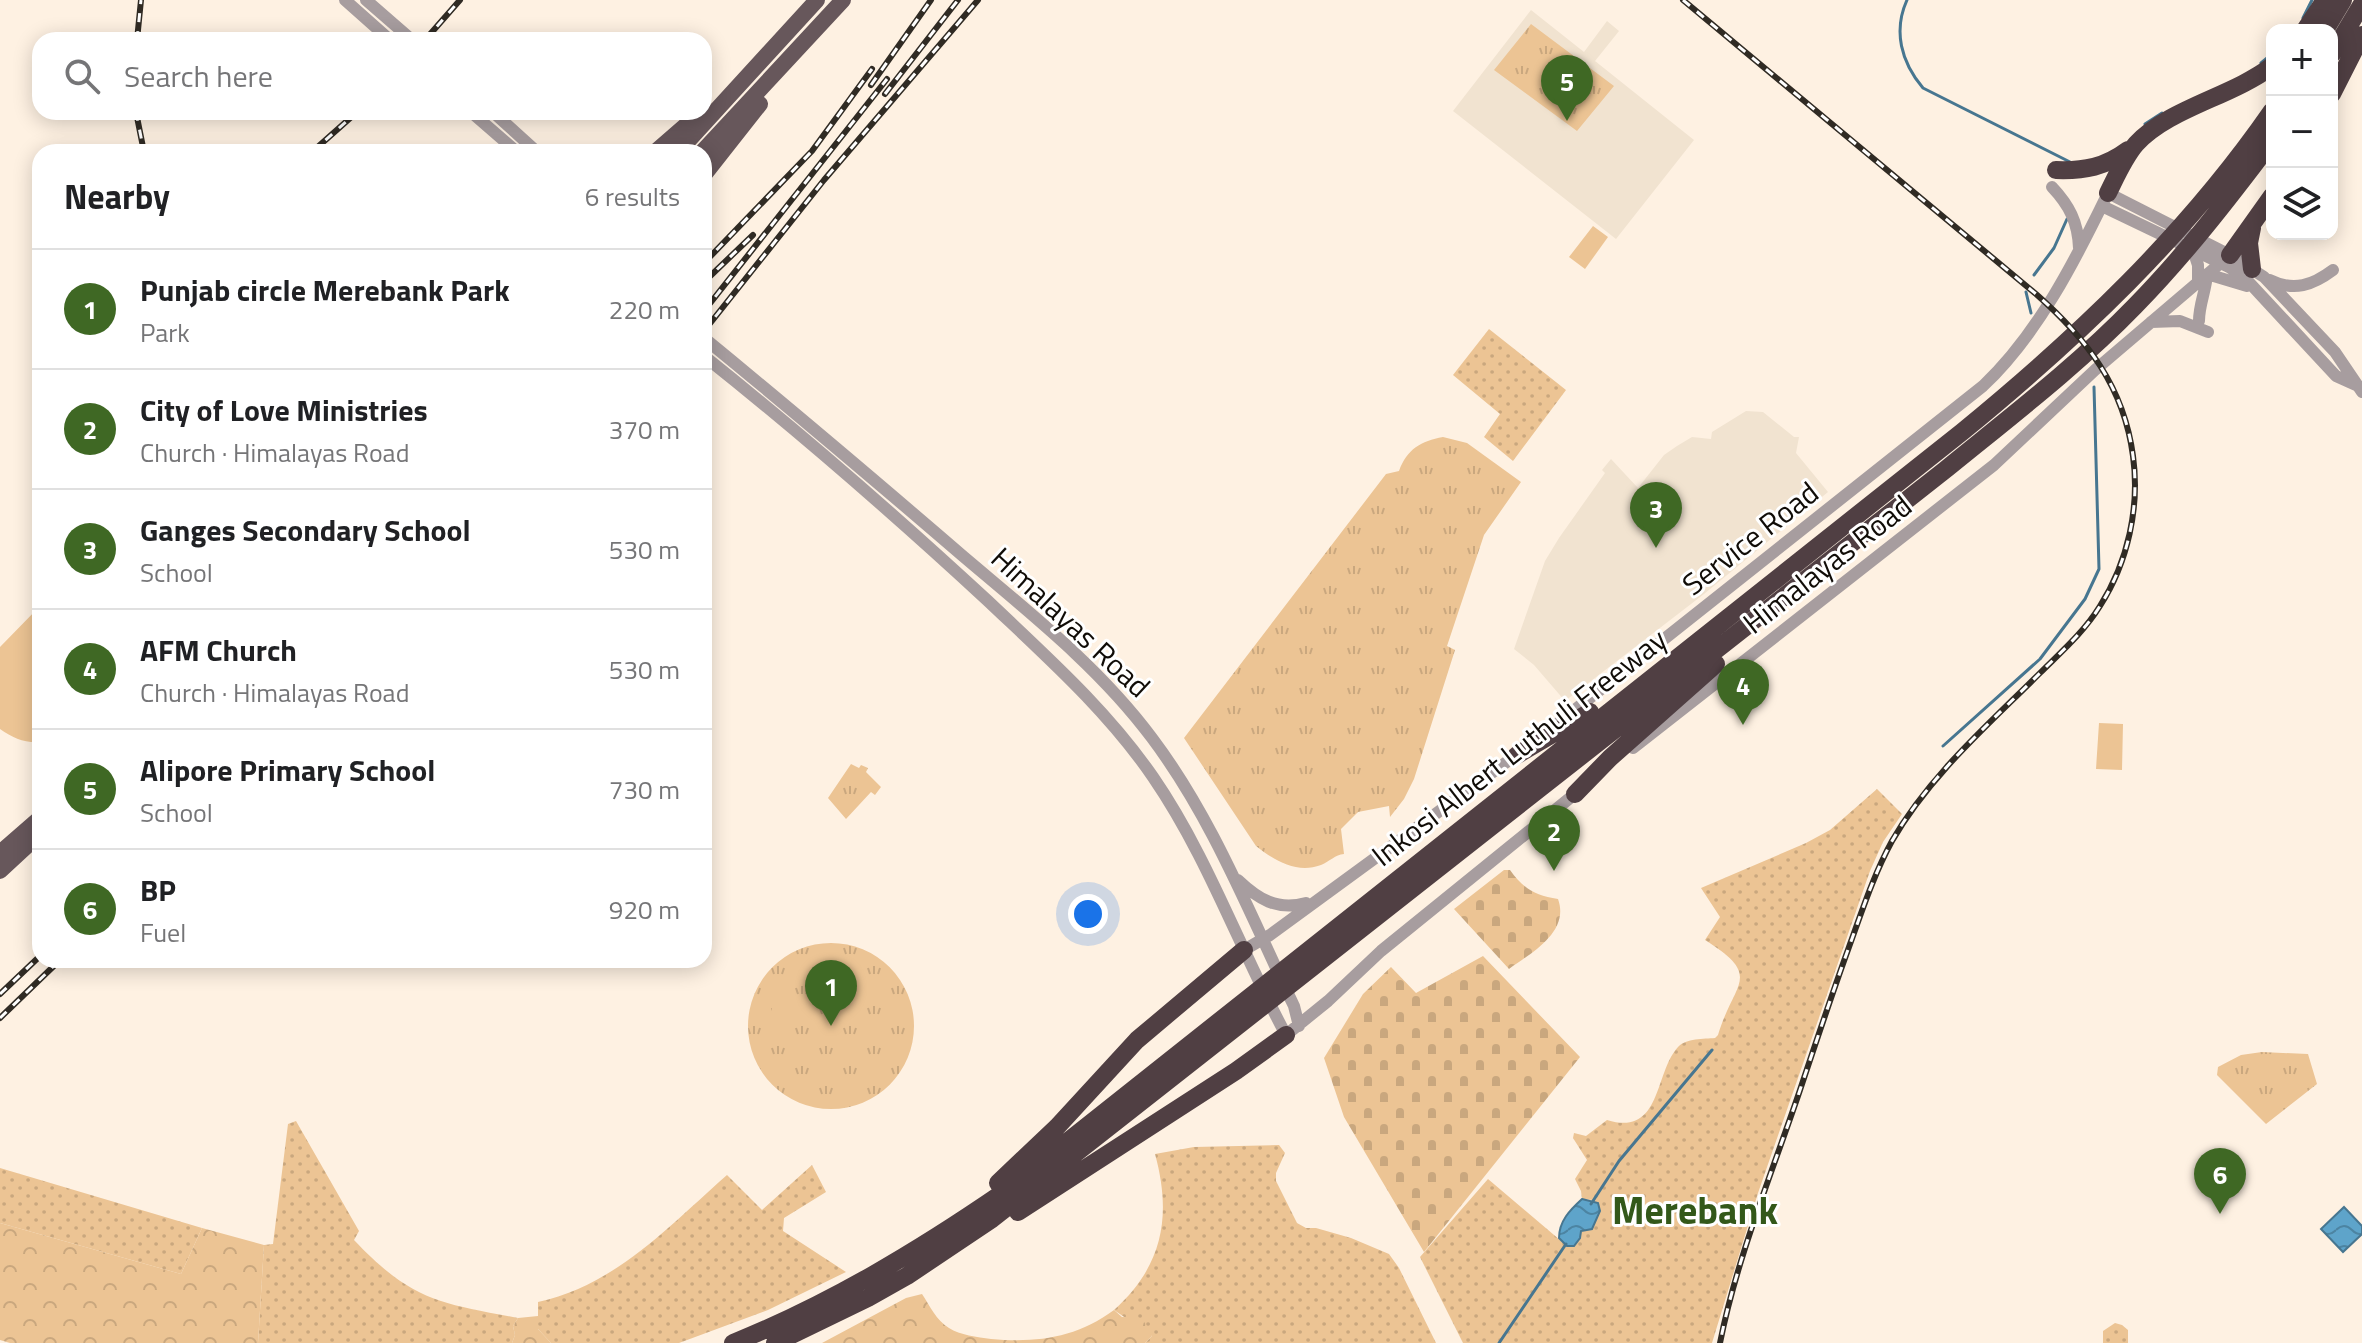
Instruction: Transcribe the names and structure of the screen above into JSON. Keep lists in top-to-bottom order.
{
  "streets": {
    "highway": ["Inkosi Albert Luthuli Freeway"],
    "street": ["Service Road", "Himalayas Road"]
  },
  "crossings": [
    ["Service Road", "Himalayas Road"],
    ["Himalayas Road", "Inkosi Albert Luthuli Freeway"]
  ],
  "districts": ["Merebank"],
  "page": {
    "map_buttons": ["+", "−"],
    "search": "Search here",
    "pins": [
      "5",
      "3",
      "4",
      "2",
      "1",
      "6"
    ],
    "heading": ["Nearby", "6 results"],
    "list": [
      {
        "mark": "1",
        "name": "Punjab circle Merebank Park",
        "note": "Park",
        "value": "220 m"
      },
      {
        "mark": "2",
        "name": "City of Love Ministries",
        "note": "Church · Himalayas Road",
        "value": "370 m"
      },
      {
        "mark": "3",
        "name": "Ganges Secondary School",
        "note": "School",
        "value": "530 m"
      },
      {
        "mark": "4",
        "name": "AFM Church",
        "note": "Church · Himalayas Road",
        "value": "530 m"
      },
      {
        "mark": "5",
        "name": "Alipore Primary School",
        "note": "School",
        "value": "730 m"
      },
      {
        "mark": "6",
        "name": "BP",
        "note": "Fuel",
        "value": "920 m"
      }
    ]
  }
}
